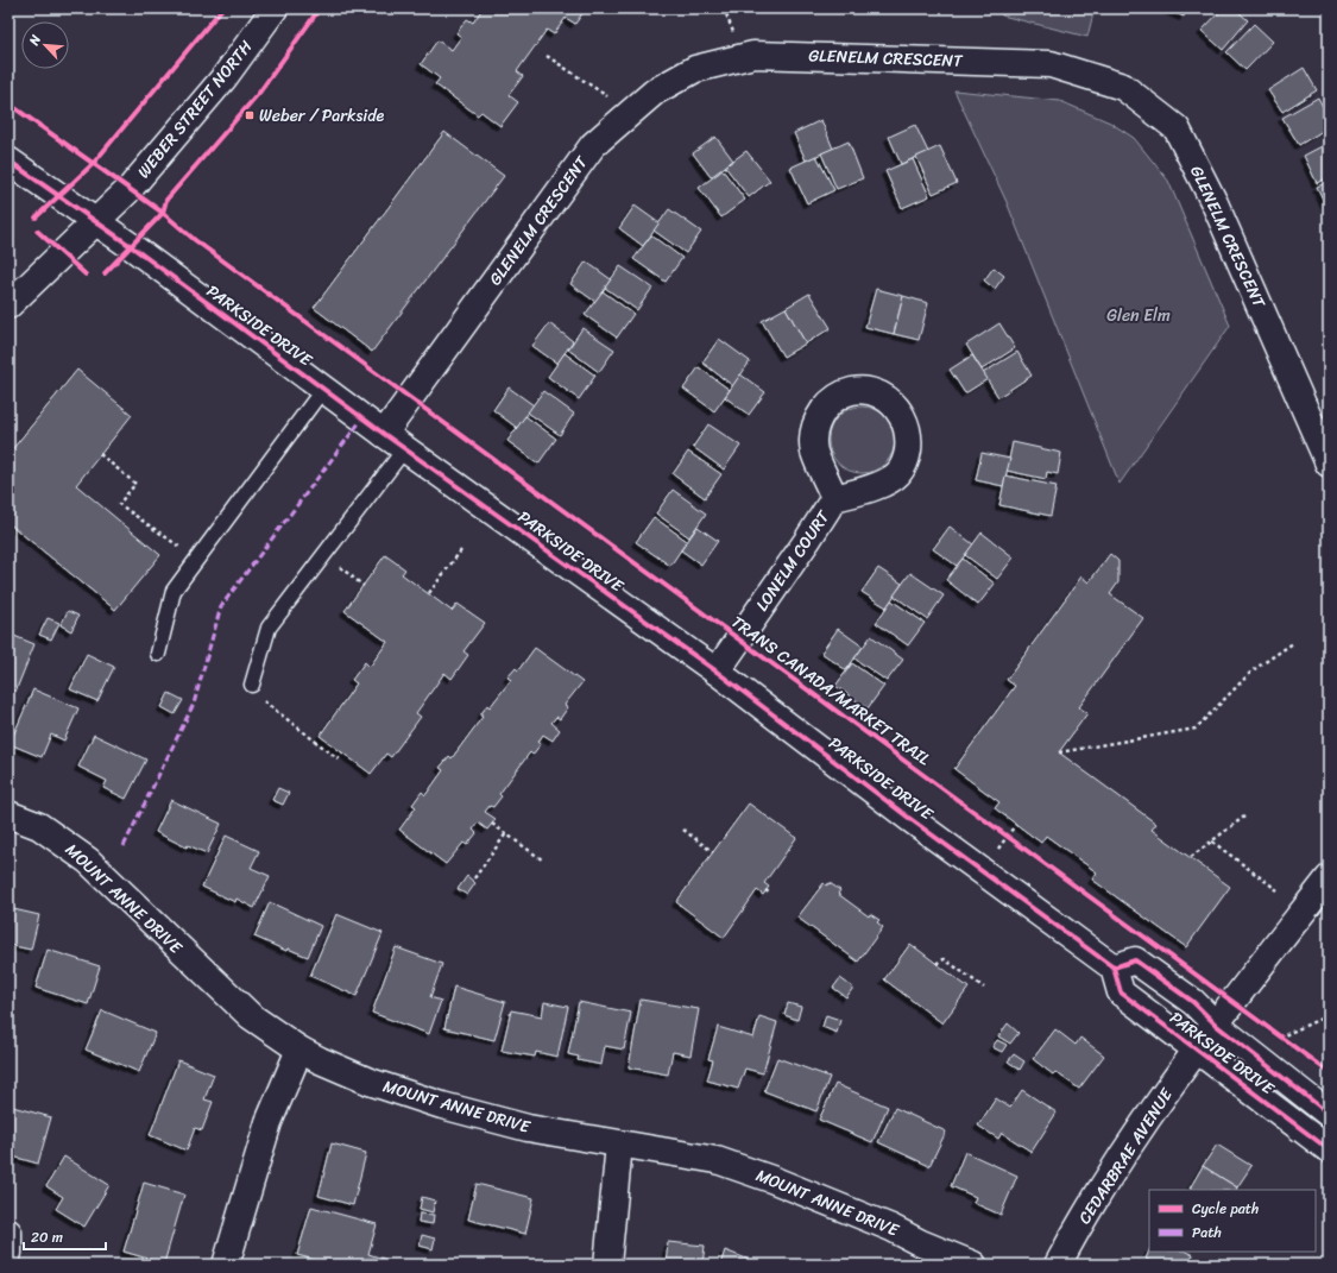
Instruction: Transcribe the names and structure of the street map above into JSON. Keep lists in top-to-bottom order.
{
  "streets": {
    "street": [
      "GLENELM CRESCENT",
      "WEBER STREET NORTH",
      "PARKSIDE DRIVE",
      "LONELM COURT",
      "MOUNT ANNE DRIVE",
      "CEDARBRAE AVENUE"
    ],
    "cycle path": ["TRANS CANADA/MARKET TRAIL"]
  },
  "crossings": [
    ["GLENELM CRESCENT", "PARKSIDE DRIVE"],
    ["WEBER STREET NORTH", "PARKSIDE DRIVE"],
    ["PARKSIDE DRIVE", "LONELM COURT"],
    ["PARKSIDE DRIVE", "CEDARBRAE AVENUE"]
  ],
  "parks": ["Glen Elm"],
  "places": {
    "transit": ["Weber / Parkside"]
  },
  "legend": ["Cycle path", "Path"],
  "scale_bar": "20 m",
  "north": "top left"
}
